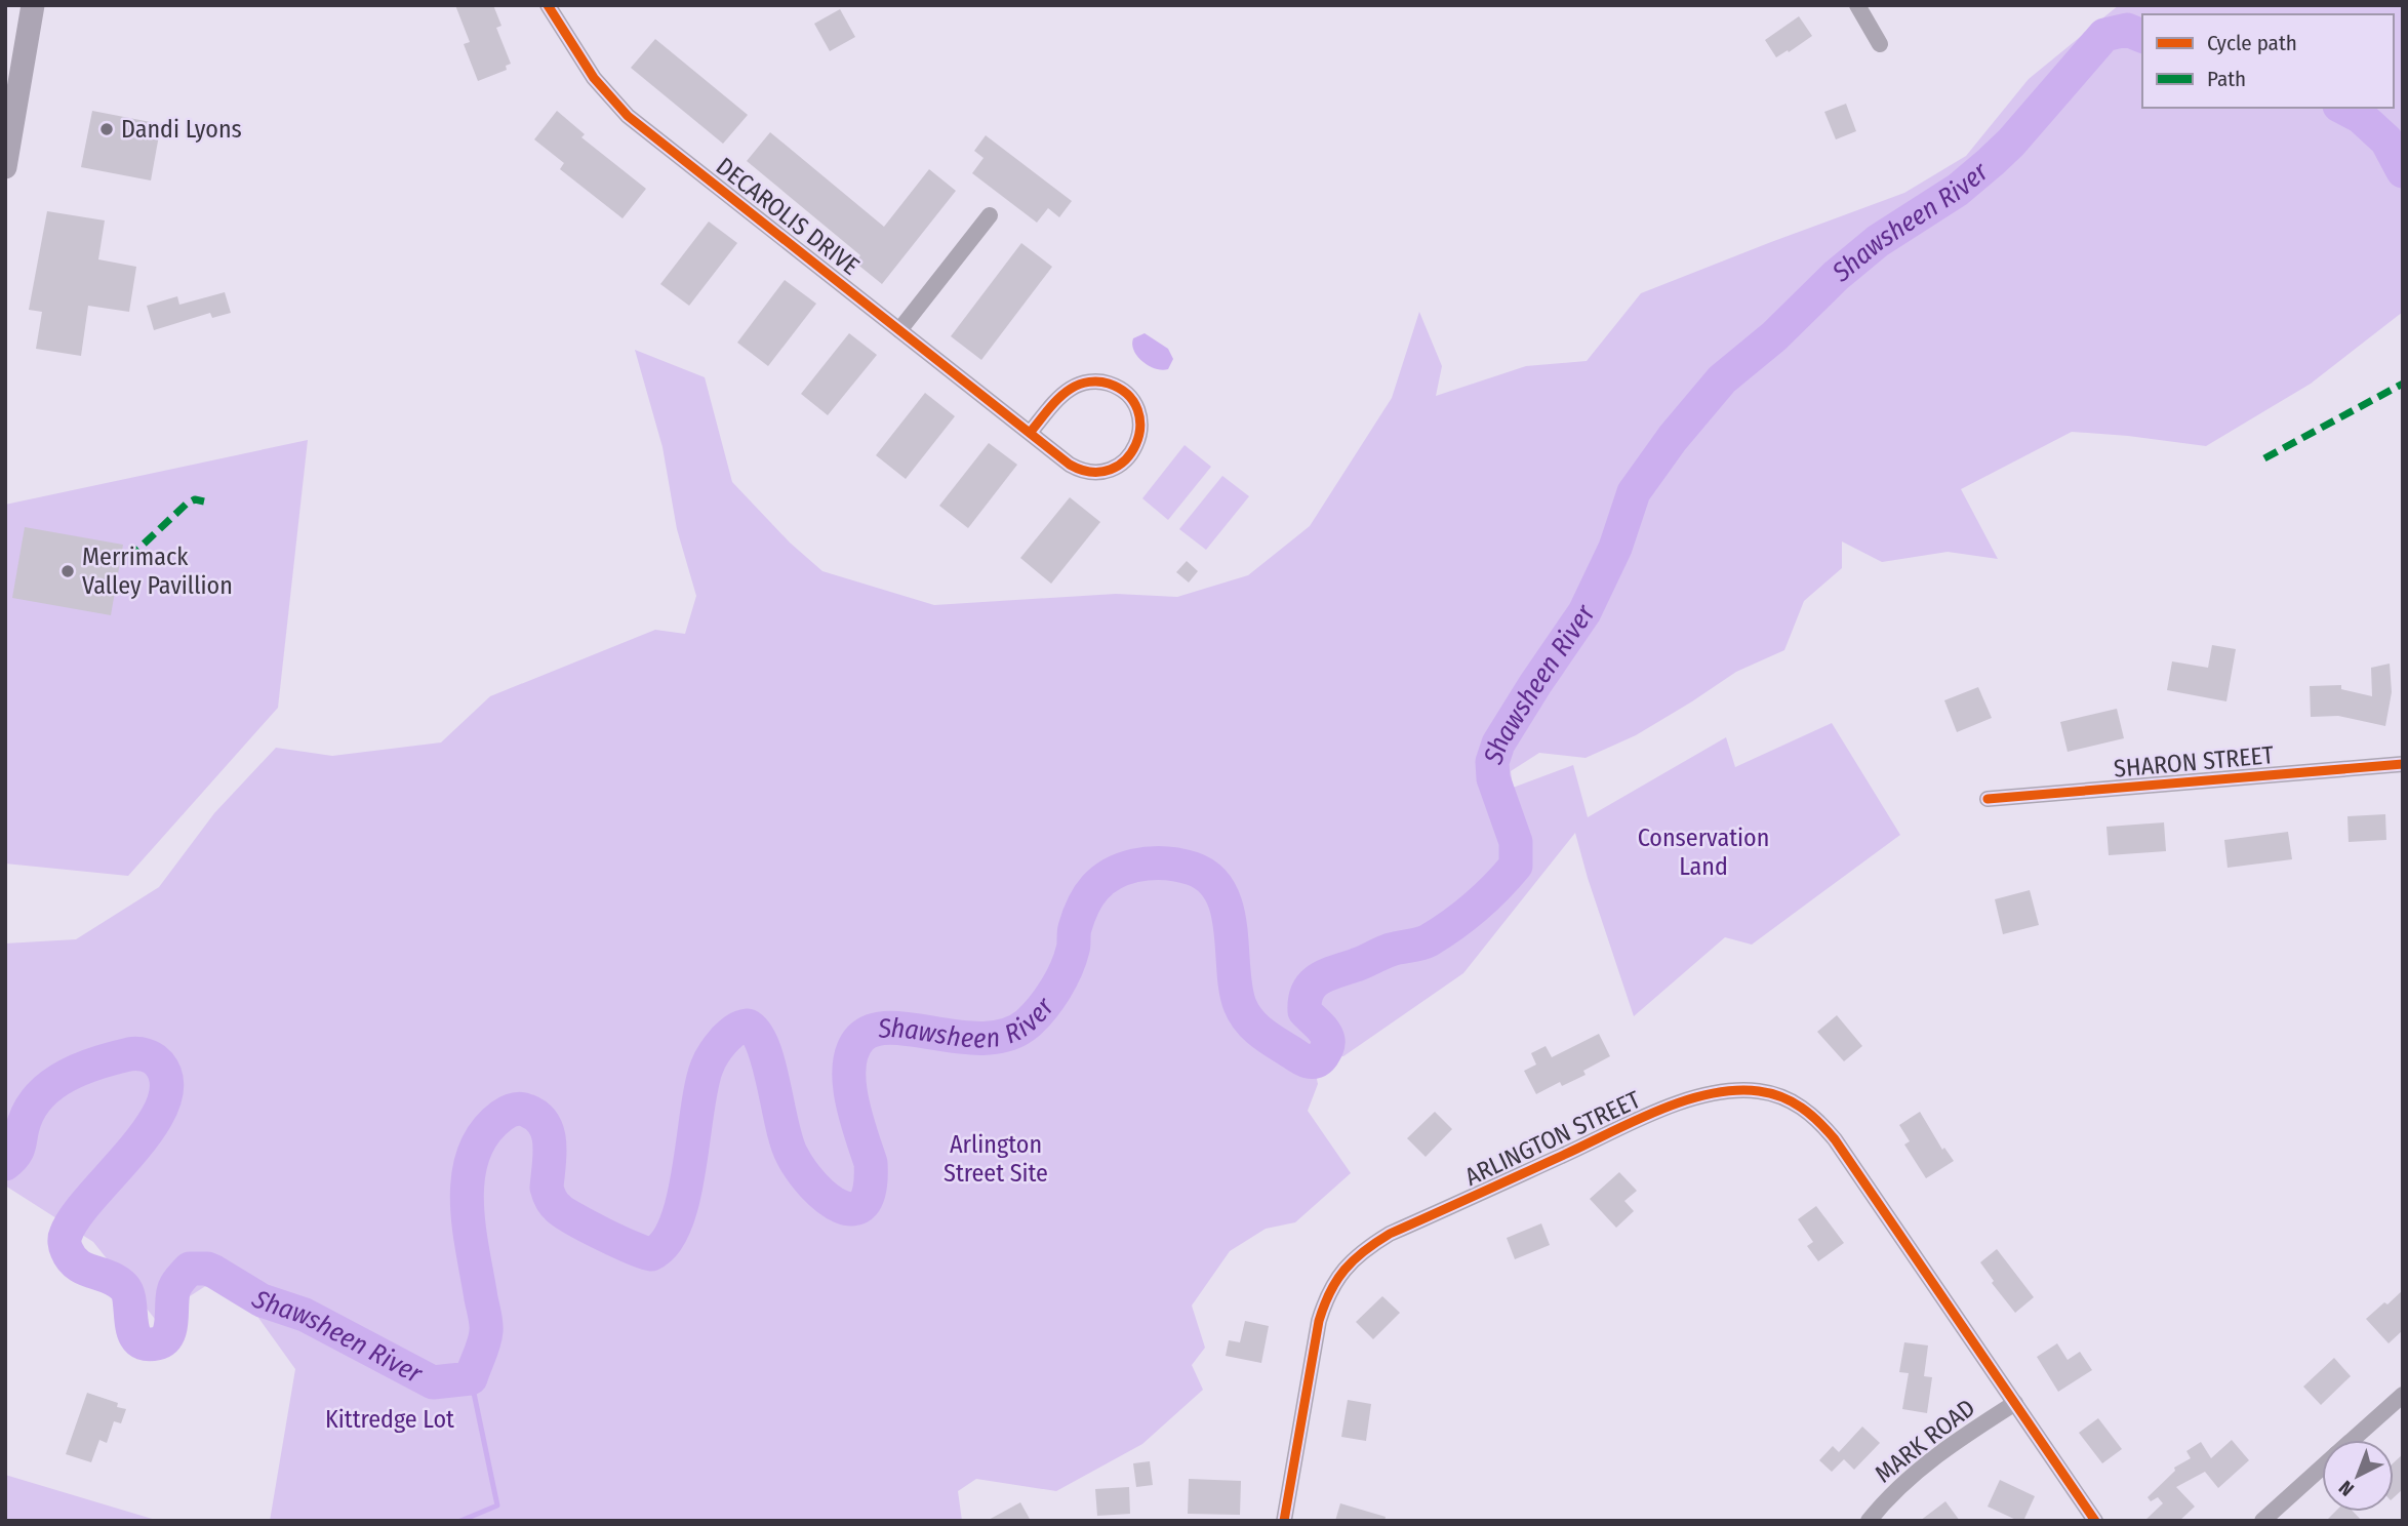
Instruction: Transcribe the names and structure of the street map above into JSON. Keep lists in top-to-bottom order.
{
  "streets": {
    "street": [
      "DECAROLIS DRIVE",
      "SHARON STREET",
      "ARLINGTON STREET",
      "MARK ROAD"
    ]
  },
  "crossings": [
    ["ARLINGTON STREET", "MARK ROAD"]
  ],
  "water": ["Shawsheen River"],
  "parks": ["Conservation Land", "Arlington Street Site", "Kittredge Lot"],
  "places": ["Dandi Lyons", "Merrimack Valley Pavillion"],
  "legend": ["Cycle path", "Path"],
  "north": "bottom left"
}
